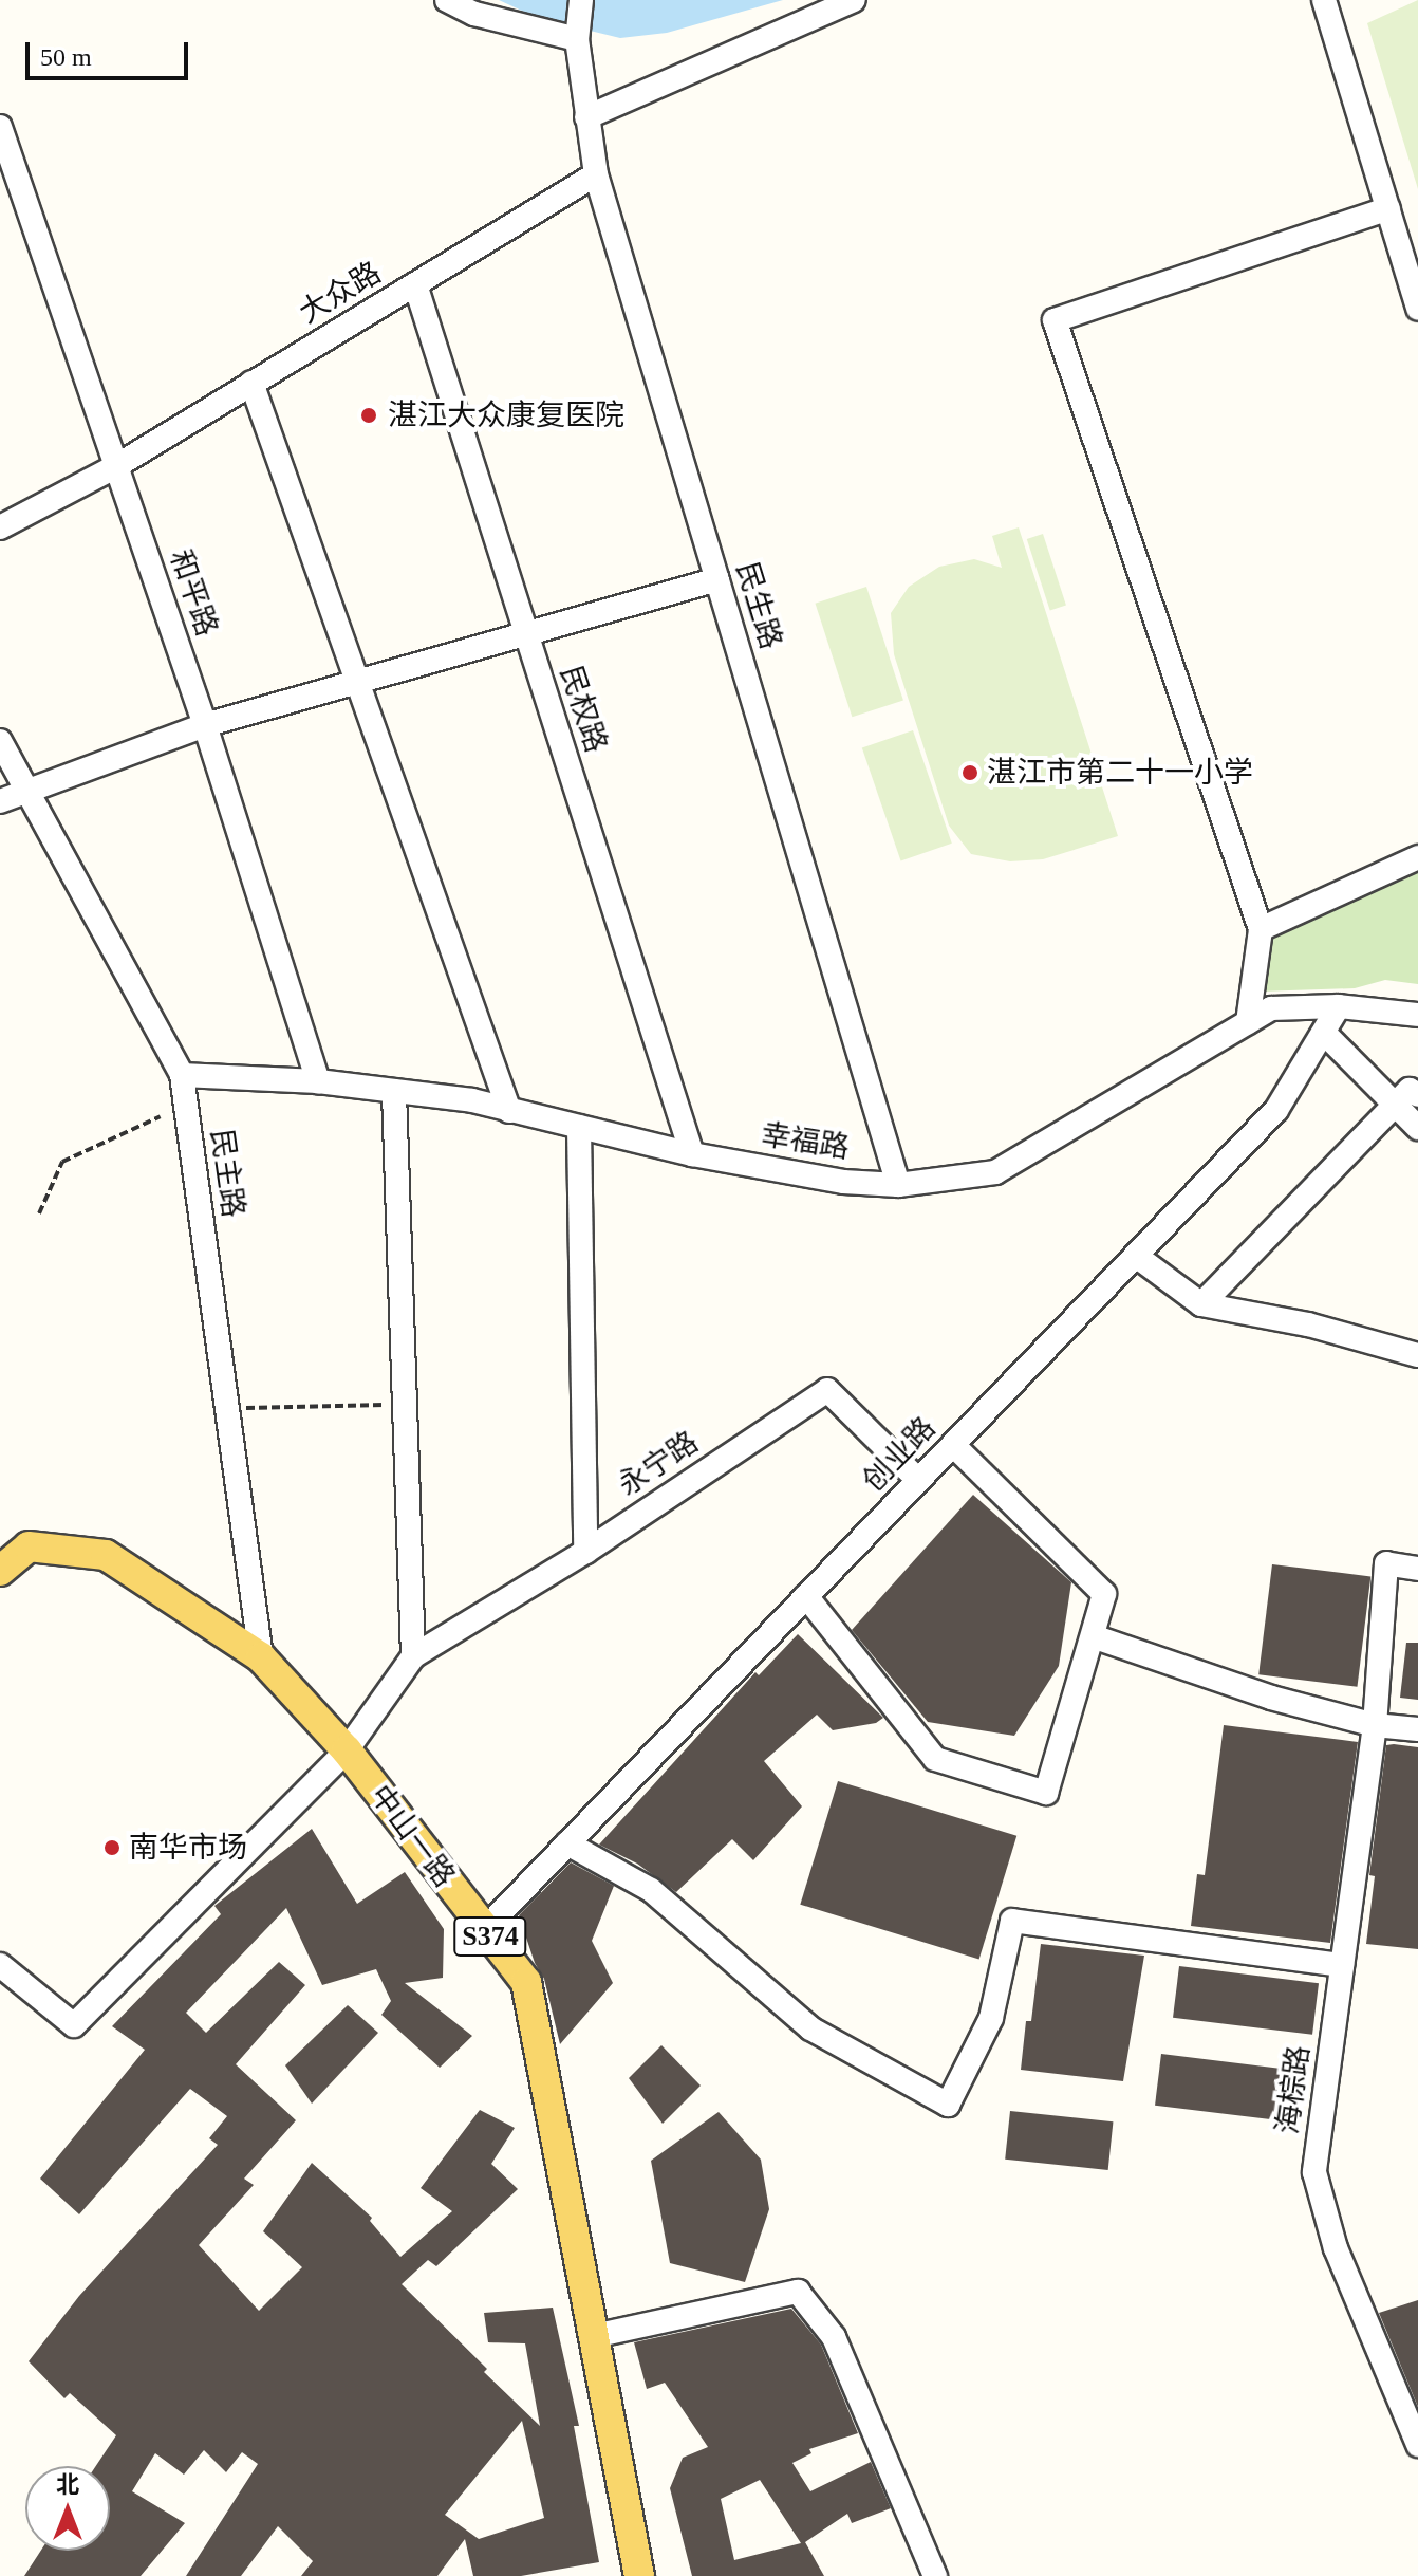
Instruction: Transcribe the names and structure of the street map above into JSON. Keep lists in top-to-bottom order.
{
  "streets": {
    "main road": ["中山一路", "S374"],
    "street": [
      "大众路",
      "和平路",
      "民生路",
      "民权路",
      "幸福路",
      "民主路",
      "创业路",
      "永宁路",
      "海棕路"
    ]
  },
  "crossings": [
    ["大众路", "和平路"],
    ["大众路", "民生路"],
    ["大众路", "民权路"],
    ["和平路", "幸福路"],
    ["民生路", "幸福路"],
    ["民权路", "幸福路"],
    ["幸福路", "民主路"],
    ["幸福路", "创业路"],
    ["民主路", "中山一路"],
    ["创业路", "永宁路"],
    ["创业路", "中山一路"]
  ],
  "places": ["湛江大众康复医院", "湛江市第二十一小学", "南华市场"],
  "scale_bar": "50 m",
  "north": "top"
}
